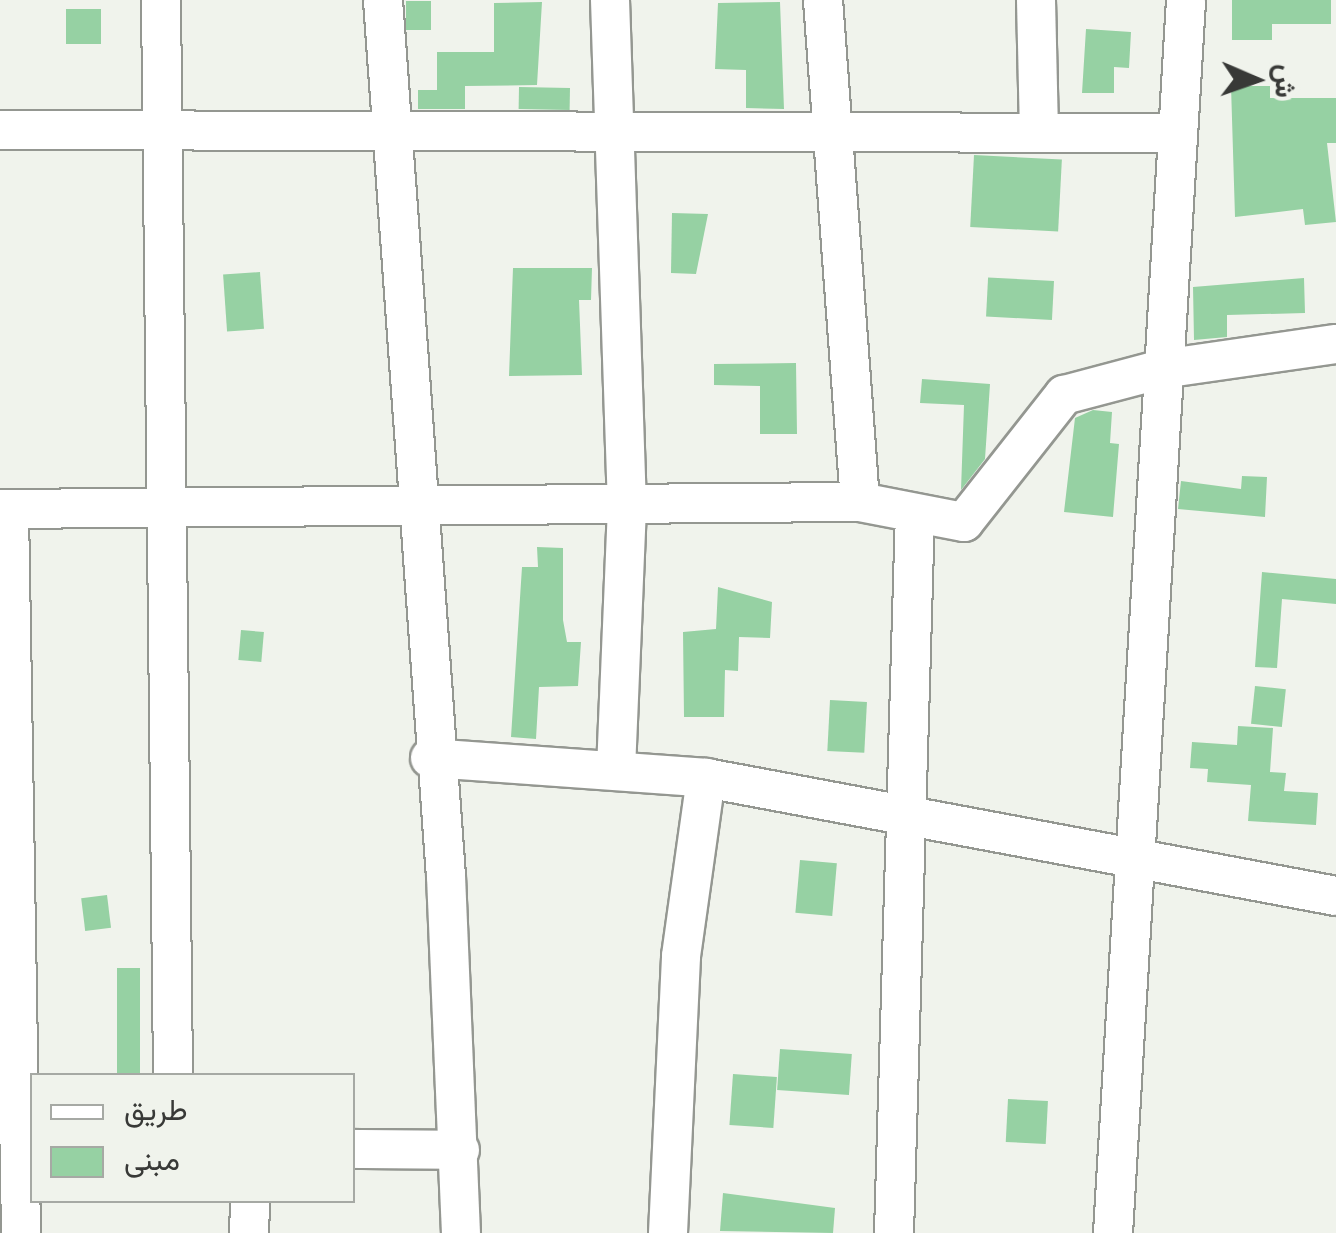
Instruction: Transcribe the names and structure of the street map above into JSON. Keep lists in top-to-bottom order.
{
  "legend": ["طريق", "مبنى"],
  "north": "right"
}
